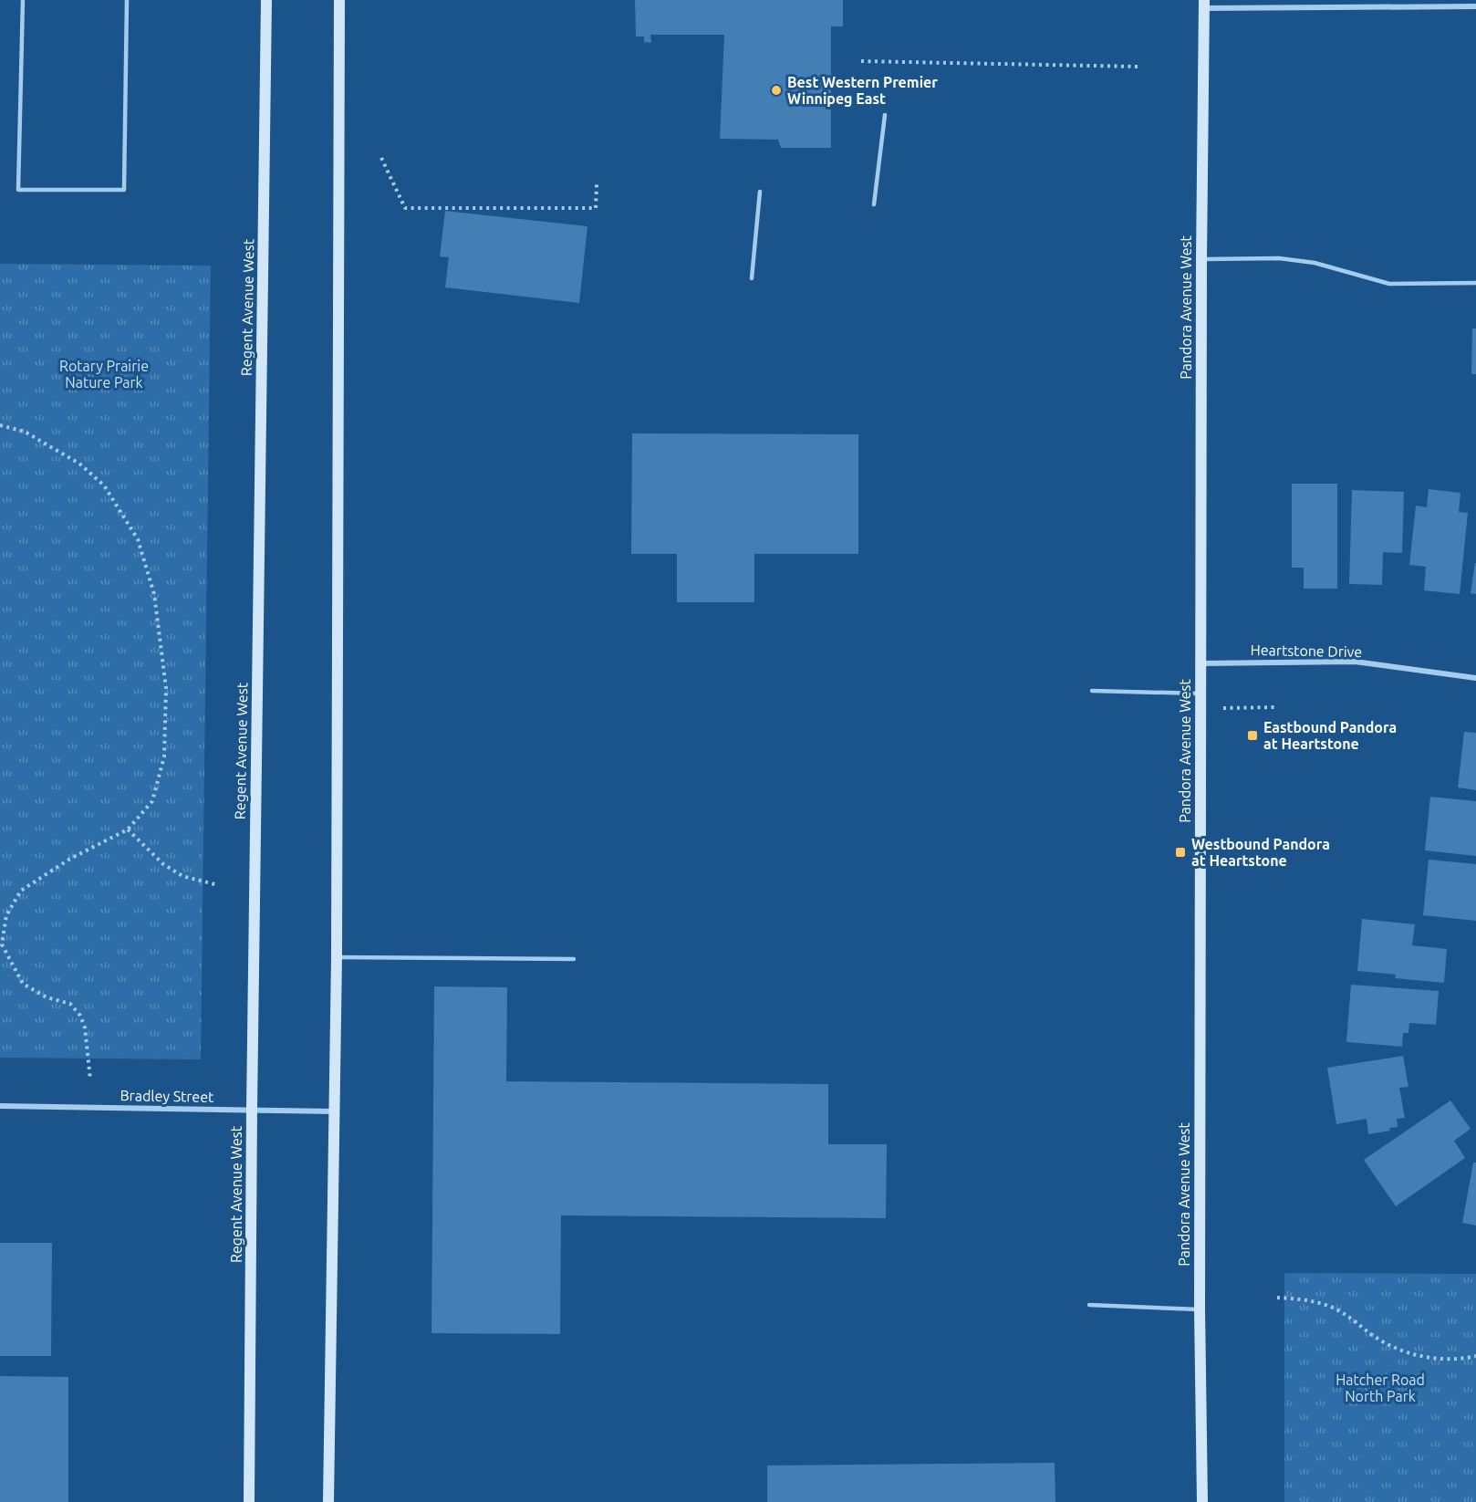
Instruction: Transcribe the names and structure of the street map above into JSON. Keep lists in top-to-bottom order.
{
  "streets": {
    "main road": ["Regent Avenue West", "Pandora Avenue West"],
    "street": ["Heartstone Drive", "Bradley Street"]
  },
  "crossings": [
    ["Regent Avenue West", "Bradley Street"],
    ["Pandora Avenue West", "Heartstone Drive"]
  ],
  "parks": ["Rotary Prairie Nature Park", "Hatcher Road North Park"],
  "places": {
    "other": ["Best Western Premier Winnipeg East"],
    "transit": ["Eastbound Pandora at Heartstone", "Westbound Pandora at Heartstone"]
  }
}
